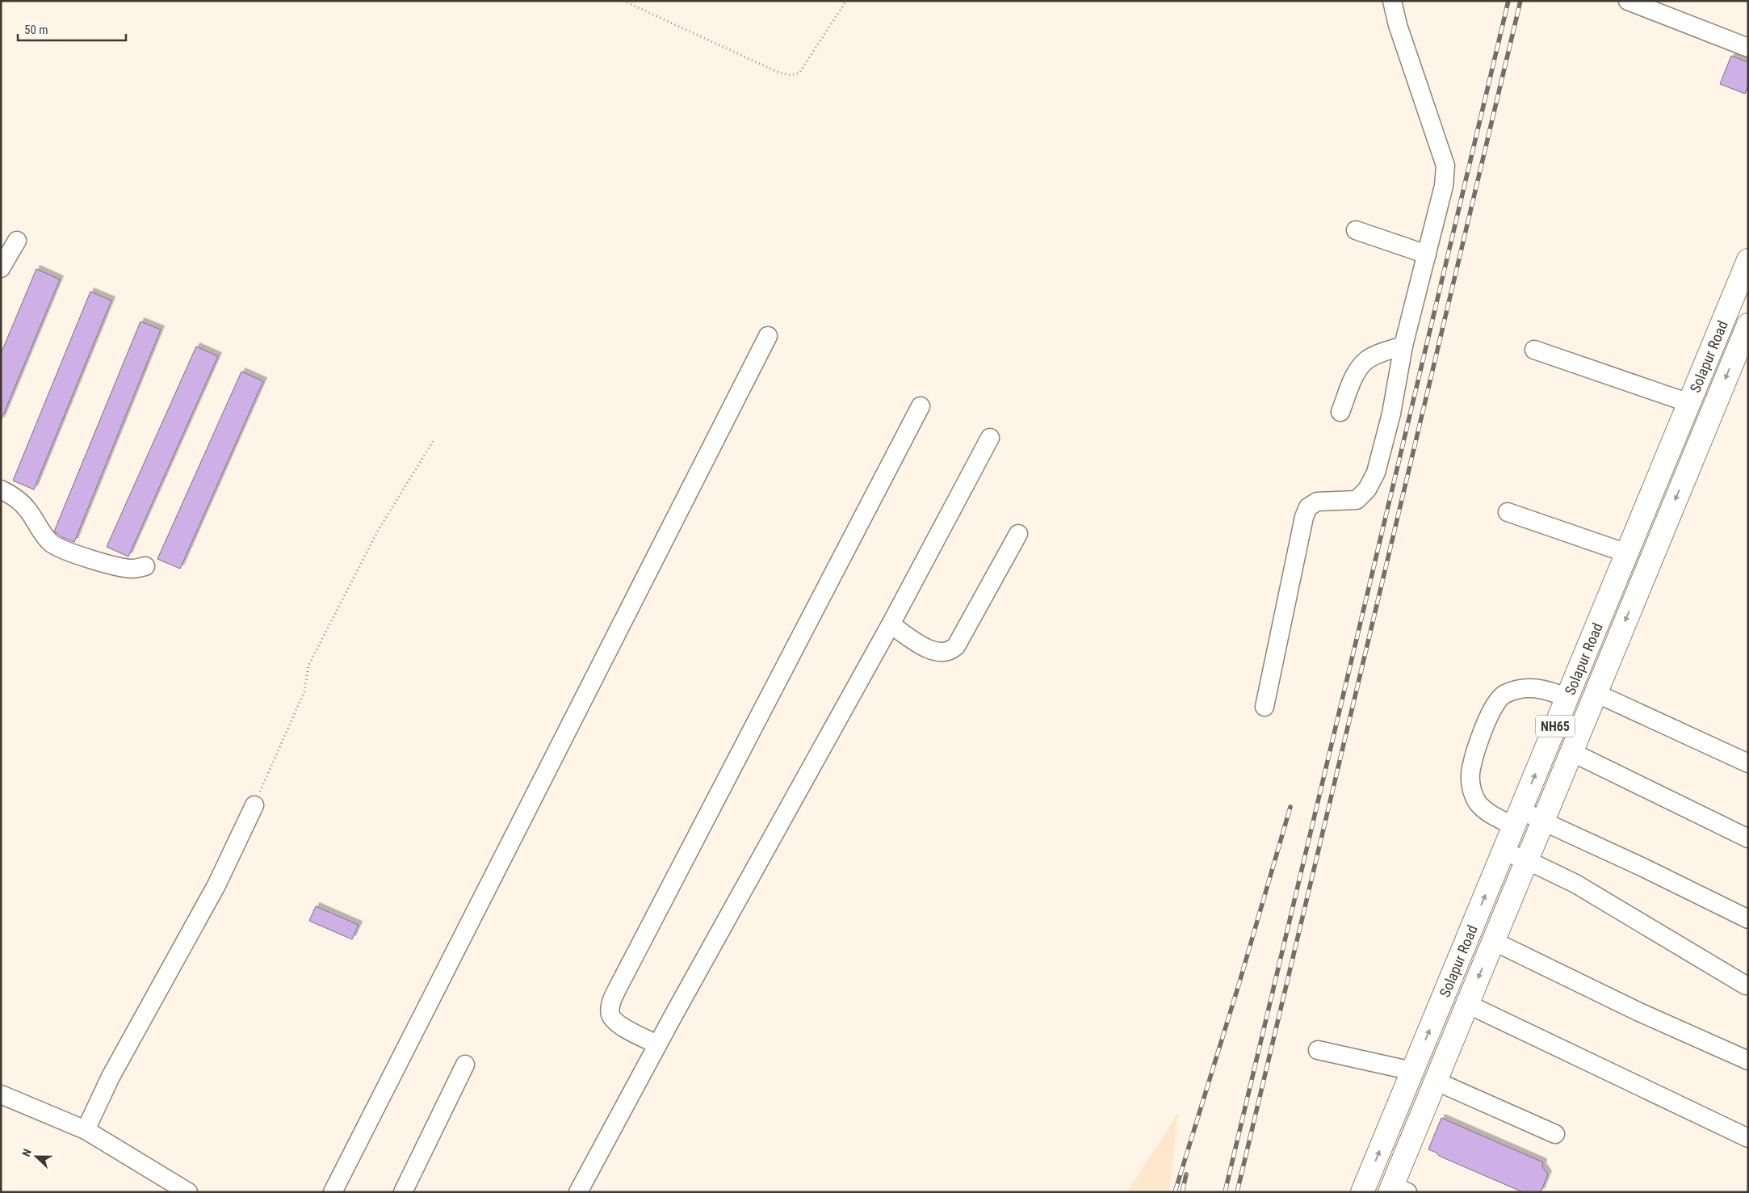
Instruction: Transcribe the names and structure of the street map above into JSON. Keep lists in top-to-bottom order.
{
  "streets": {
    "highway": ["Solapur Road", "NH65"]
  },
  "scale_bar": "50 m",
  "north": "left"
}
